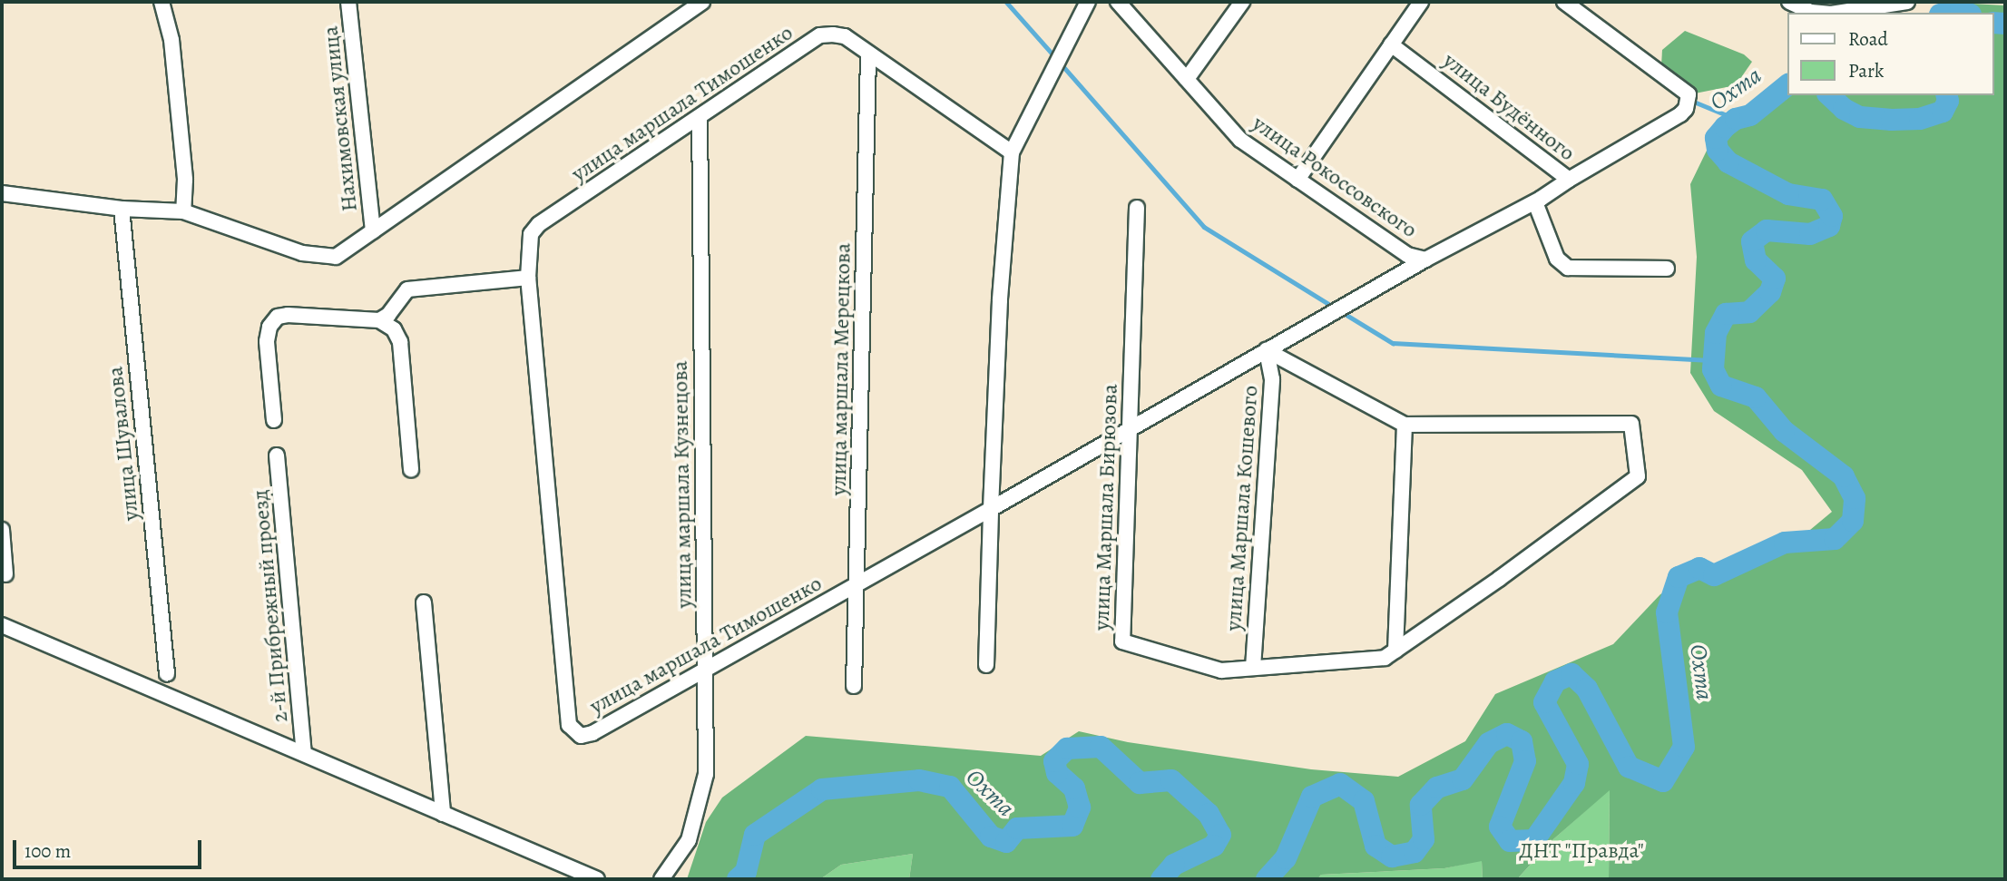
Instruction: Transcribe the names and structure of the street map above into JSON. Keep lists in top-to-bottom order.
{
  "streets": {
    "street": [
      "улица маршала Тимошенко",
      "улица Будённого",
      "Нахимовская улица",
      "улица Рокоссовского",
      "улица маршала Мерецкова",
      "улица Шувалова",
      "улица маршала Кузнецова",
      "улица Маршала Бирюзова",
      "улица Маршала Кошевого",
      "2-й Прибрежный проезд"
    ]
  },
  "crossings": [
    ["улица маршала Тимошенко", "улица Рокоссовского"],
    ["улица маршала Тимошенко", "улица маршала Мерецкова"],
    ["улица маршала Тимошенко", "улица маршала Кузнецова"],
    ["улица маршала Тимошенко", "улица Маршала Бирюзова"],
    ["улица маршала Тимошенко", "улица Маршала Кошевого"],
    ["улица Будённого", "улица Рокоссовского"],
    ["улица Маршала Бирюзова", "улица Маршала Кошевого"]
  ],
  "water": ["Охта"],
  "parks": ["ДНТ \"Правда\""],
  "legend": ["Road", "Park"],
  "scale_bar": "100 m"
}
